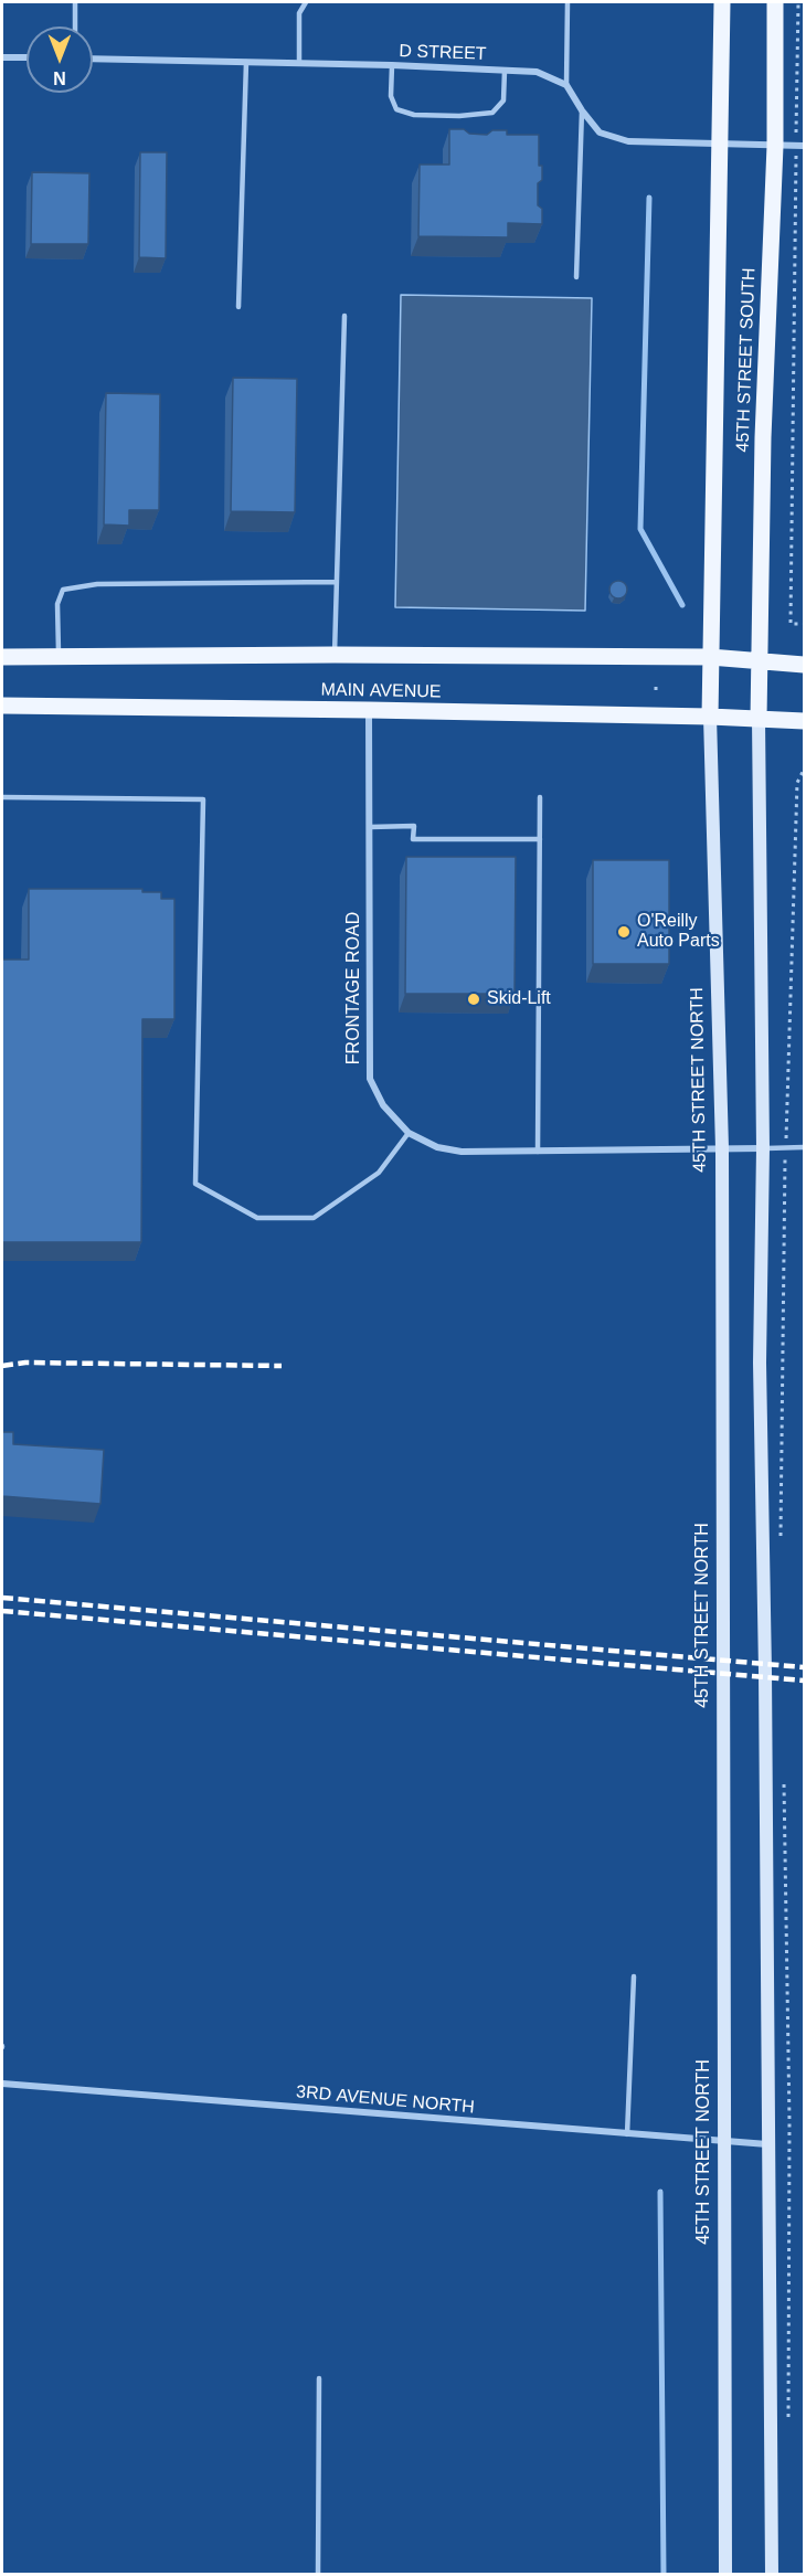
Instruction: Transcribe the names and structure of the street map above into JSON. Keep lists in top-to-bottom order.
{
  "streets": {
    "main road": ["45TH STREET SOUTH", "MAIN AVENUE", "45TH STREET NORTH"],
    "street": ["D STREET", "FRONTAGE ROAD", "3RD AVENUE NORTH"]
  },
  "crossings": [
    ["45TH STREET SOUTH", "MAIN AVENUE"],
    ["45TH STREET SOUTH", "45TH STREET NORTH"],
    ["MAIN AVENUE", "FRONTAGE ROAD"],
    ["MAIN AVENUE", "45TH STREET NORTH"],
    ["FRONTAGE ROAD", "45TH STREET NORTH"],
    ["45TH STREET NORTH", "3RD AVENUE NORTH"]
  ],
  "places": ["O'Reilly Auto Parts", "Skid-Lift"],
  "north": "bottom"
}
